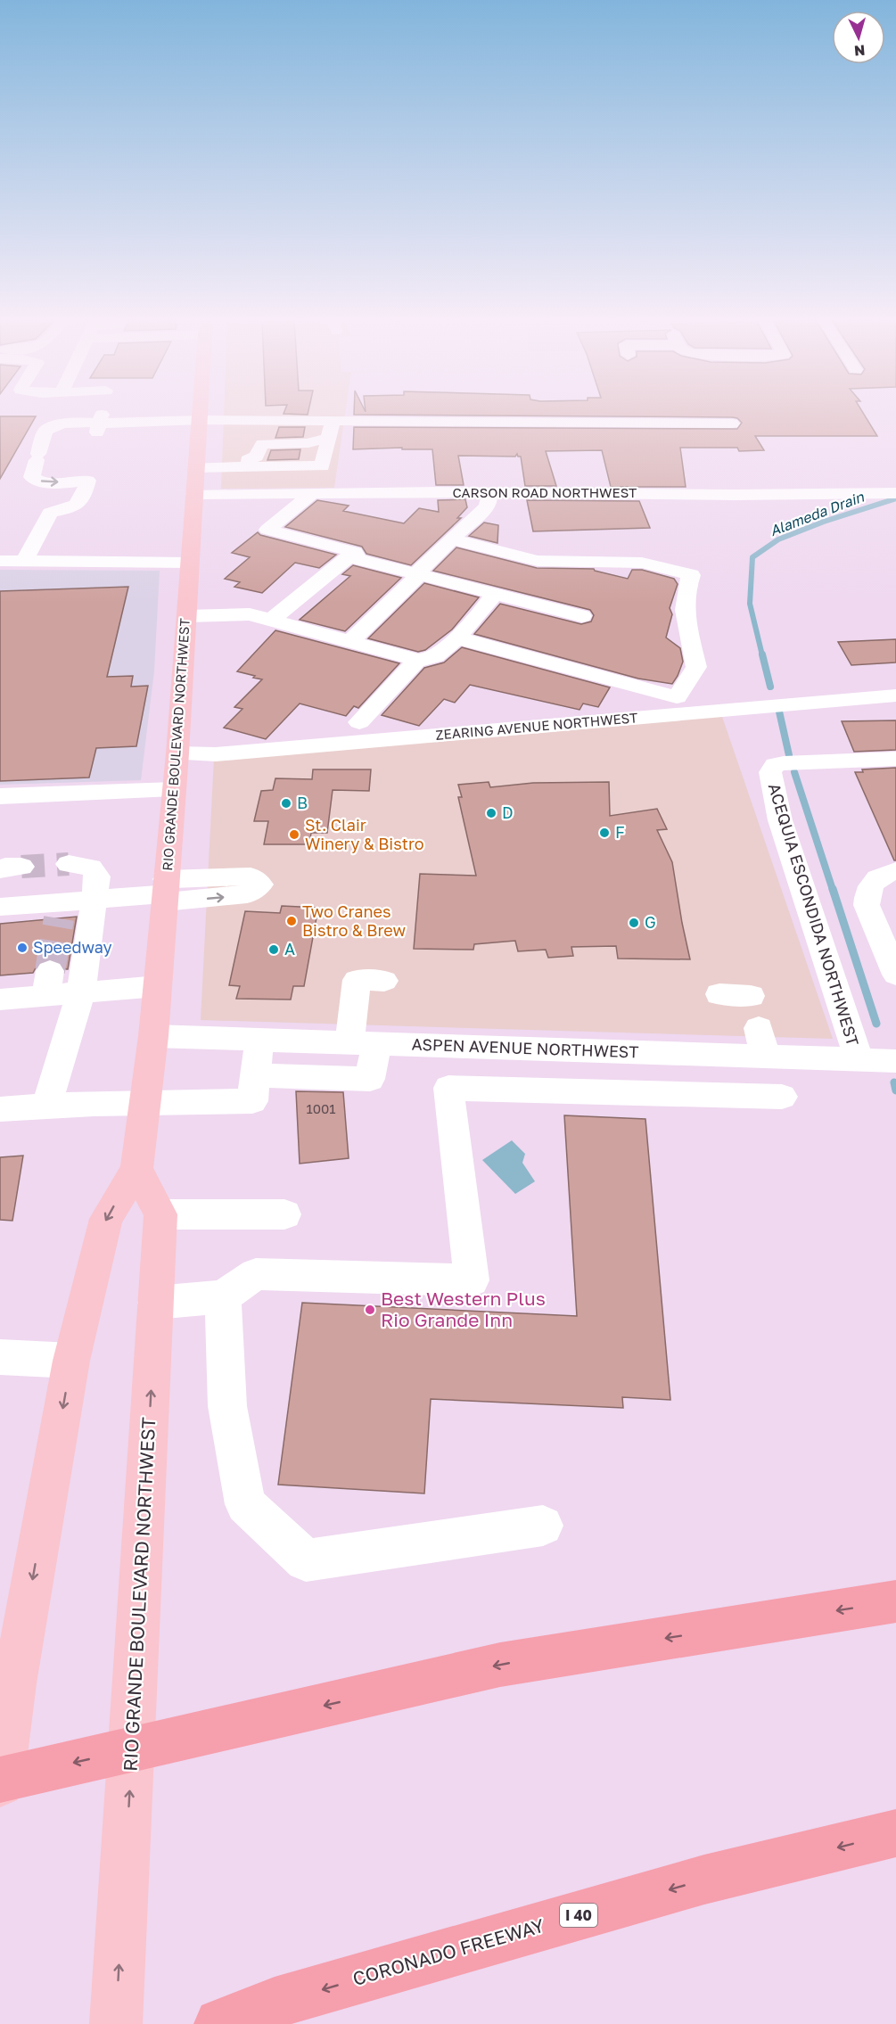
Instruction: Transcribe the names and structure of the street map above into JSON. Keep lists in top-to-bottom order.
{
  "streets": {
    "highway": ["I 40", "CORONADO FREEWAY"],
    "main road": ["RIO GRANDE BOULEVARD NORTHWEST"],
    "street": [
      "CARSON ROAD NORTHWEST",
      "ZEARING AVENUE NORTHWEST",
      "ACEQUIA ESCONDIDA NORTHWEST",
      "ASPEN AVENUE NORTHWEST"
    ]
  },
  "crossings": [
    ["CARSON ROAD NORTHWEST", "RIO GRANDE BOULEVARD NORTHWEST"],
    ["ZEARING AVENUE NORTHWEST", "RIO GRANDE BOULEVARD NORTHWEST"],
    ["RIO GRANDE BOULEVARD NORTHWEST", "ASPEN AVENUE NORTHWEST"],
    ["ACEQUIA ESCONDIDA NORTHWEST", "ASPEN AVENUE NORTHWEST"]
  ],
  "water": ["Alameda Drain"],
  "places": [
    "B",
    "D",
    "F",
    "St. Clair Winery & Bistro",
    "Two Cranes Bistro & Brew",
    "G",
    "Speedway",
    "A",
    "Best Western Plus Rio Grande Inn"
  ],
  "house_numbers": ["1001"],
  "north": "bottom"
}
